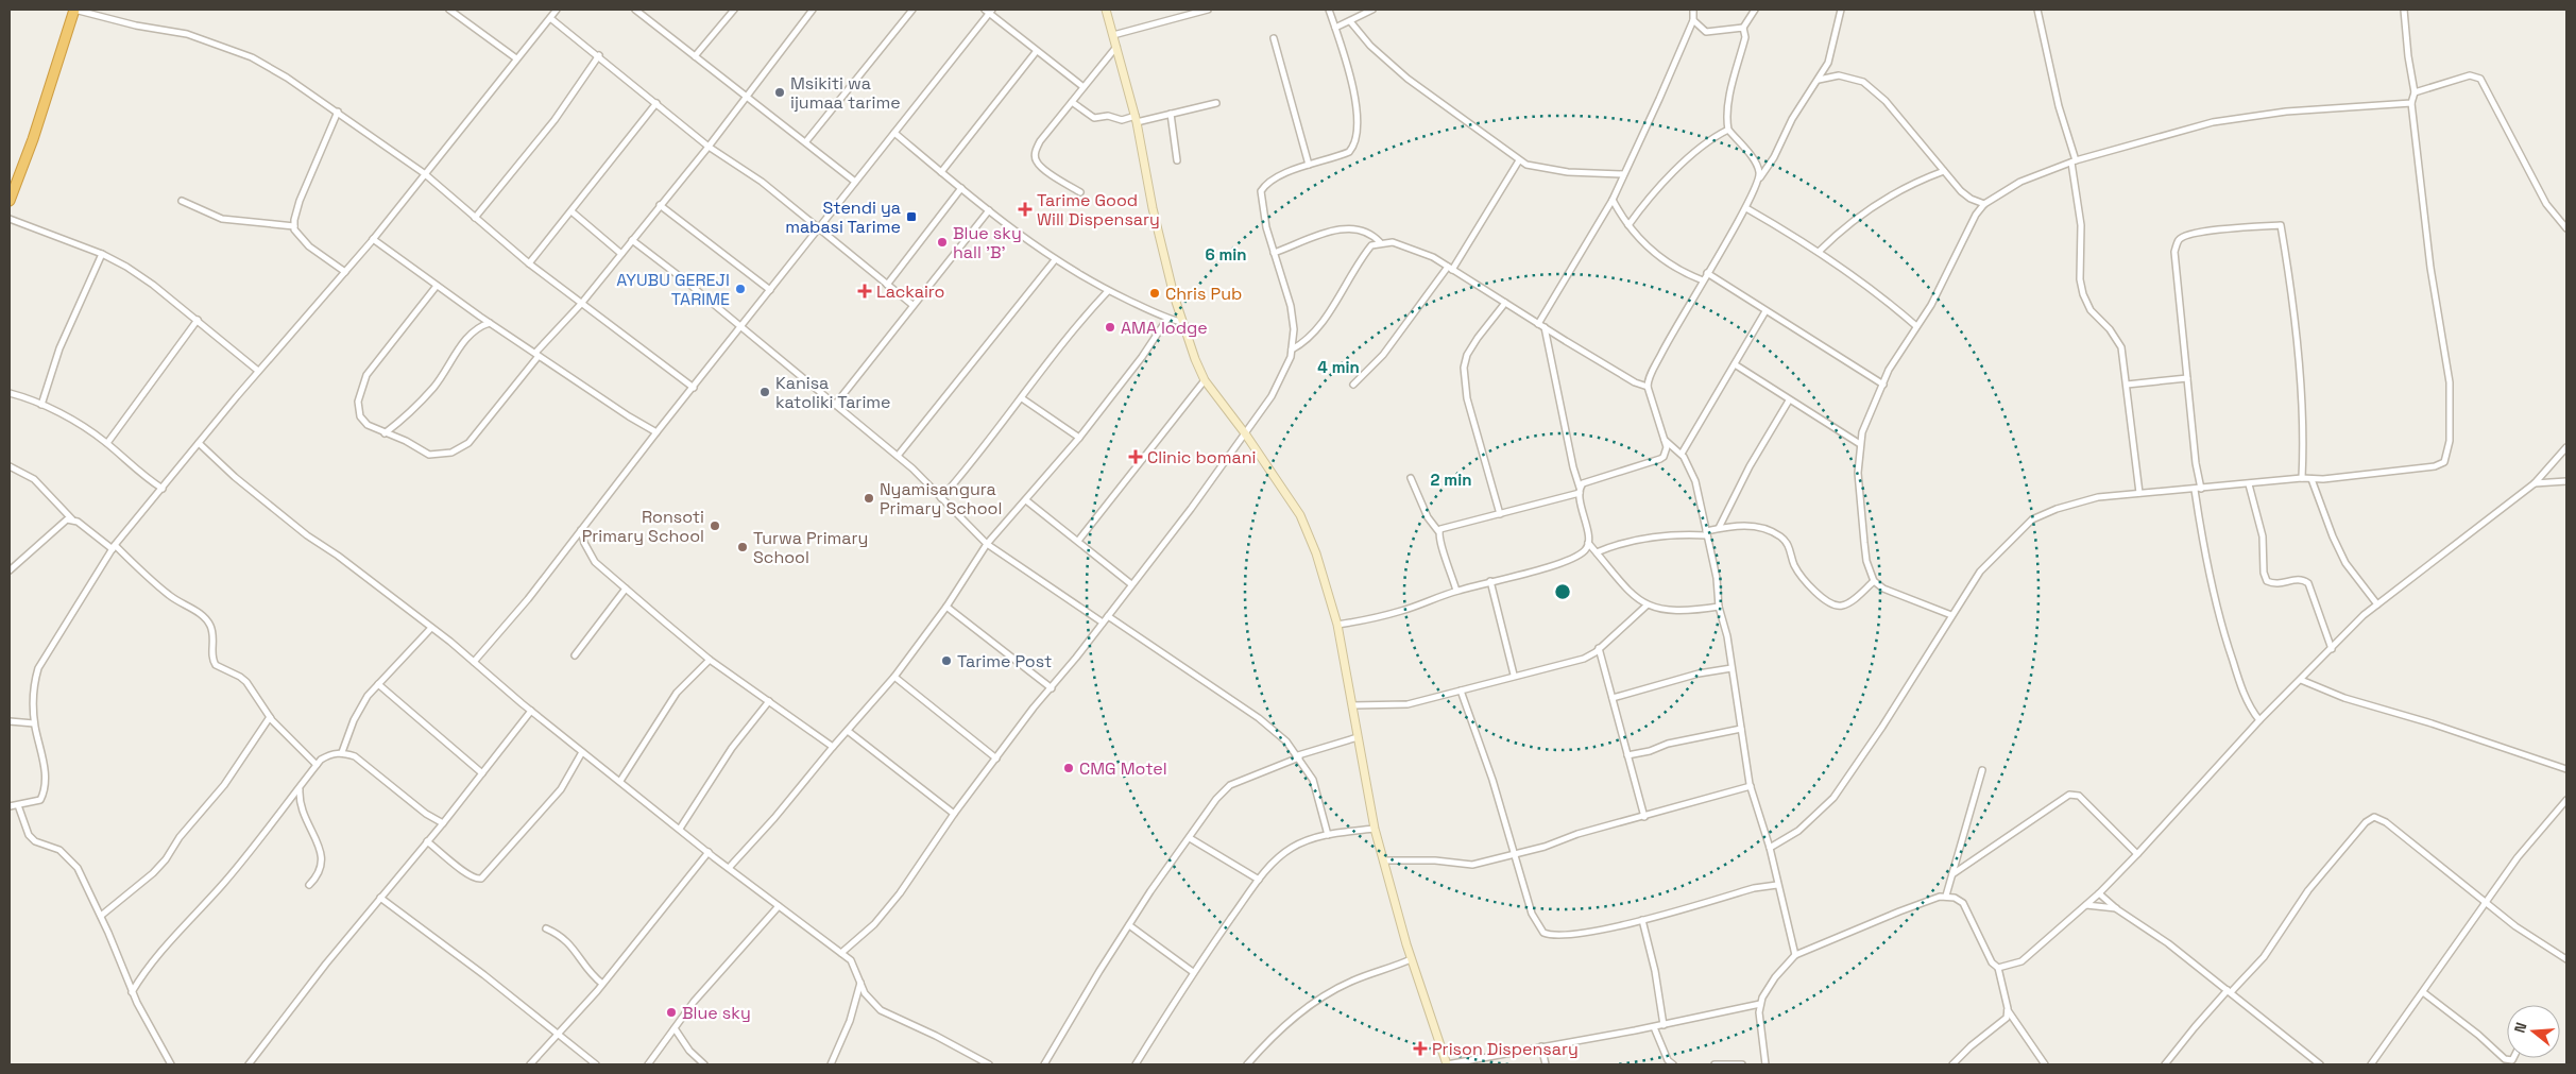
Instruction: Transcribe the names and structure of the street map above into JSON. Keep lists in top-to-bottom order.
{
  "places": {
    "other": [
      "Msikiti wa ijumaa tarime",
      "Blue sky hall 'B'",
      "AYUBU GEREJI TARIME",
      "Chris Pub",
      "AMA lodge",
      "Kanisa katoliki Tarime",
      "Nyamisangura Primary School",
      "Ronsoti Primary School",
      "Turwa Primary School",
      "Tarime Post",
      "CMG Motel",
      "Blue sky"
    ],
    "health": [
      "Tarime Good Will Dispensary",
      "Lackairo",
      "Clinic bomani",
      "Prison Dispensary"
    ],
    "transit": ["Stendi ya mabasi Tarime"]
  },
  "north": "left",
  "rings": ["6 min", "4 min", "2 min"]
}
